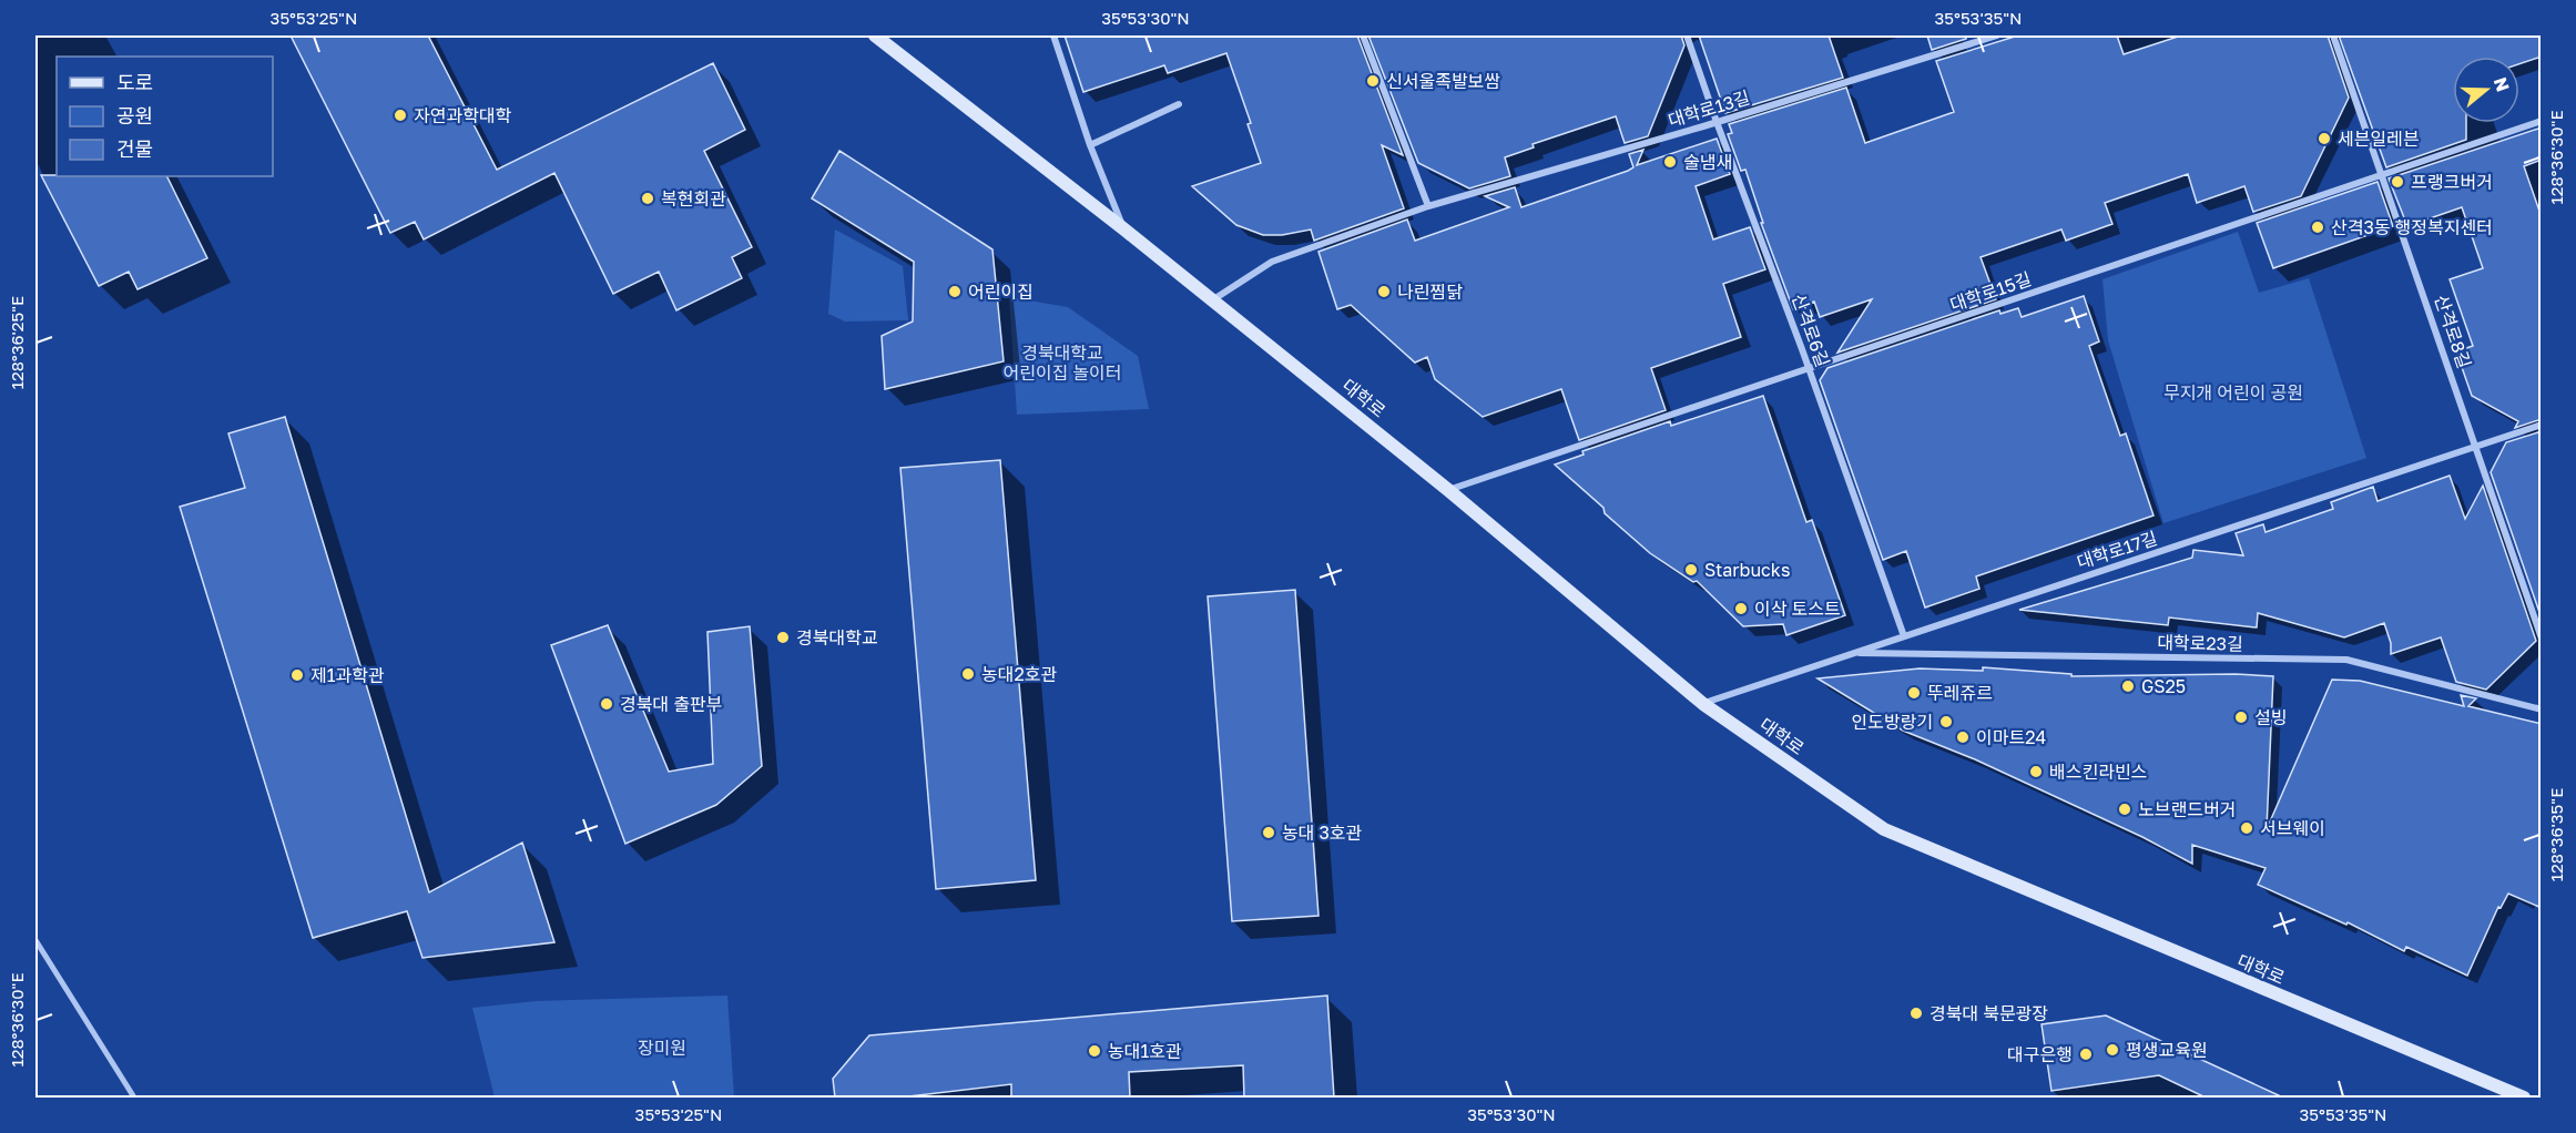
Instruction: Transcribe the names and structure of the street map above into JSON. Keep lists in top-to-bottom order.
{
  "streets": {
    "main road": ["대학로"],
    "street": [
      "대학로13길",
      "대학로15길",
      "산격로6길",
      "산격로8길",
      "대학로17길",
      "대학로23길"
    ]
  },
  "crossings": [
    ["대학로13길", "산격로6길"],
    ["대학로13길", "대학로"],
    ["대학로15길", "산격로6길"],
    ["대학로15길", "산격로8길"],
    ["대학로15길", "대학로"],
    ["산격로6길", "대학로17길"],
    ["산격로8길", "대학로17길"],
    ["대학로", "대학로17길"],
    ["대학로17길", "대학로23길"]
  ],
  "parks": ["경북대학교 어린이집 놀이터", "무지개 어린이 공원", "장미원"],
  "places": [
    "신서울족발보쌈",
    "자연과학대학",
    "세븐일레븐",
    "술냄새",
    "프랭크버거",
    "복현회관",
    "산격3동 행정복지센터",
    "어린이집",
    "나린찜닭",
    "Starbucks",
    "이삭 토스트",
    "경북대학교",
    "농대2호관",
    "제1과학관",
    "GS25",
    "뚜레쥬르",
    "경북대 출판부",
    "설빙",
    "인도방랑기",
    "이마트24",
    "배스킨라빈스",
    "노브랜드버거",
    "서브웨이",
    "농대 3호관",
    "경북대 북문광장",
    "평생교육원",
    "농대1호관",
    "대구은행"
  ],
  "legend": ["도로", "공원", "건물"],
  "north": "right",
  "coordinates": [
    "35°53'25\"N",
    "35°53'30\"N",
    "35°53'35\"N",
    "128°36'30\"E",
    "128°36'25\"E",
    "128°36'35\"E"
  ]
}
